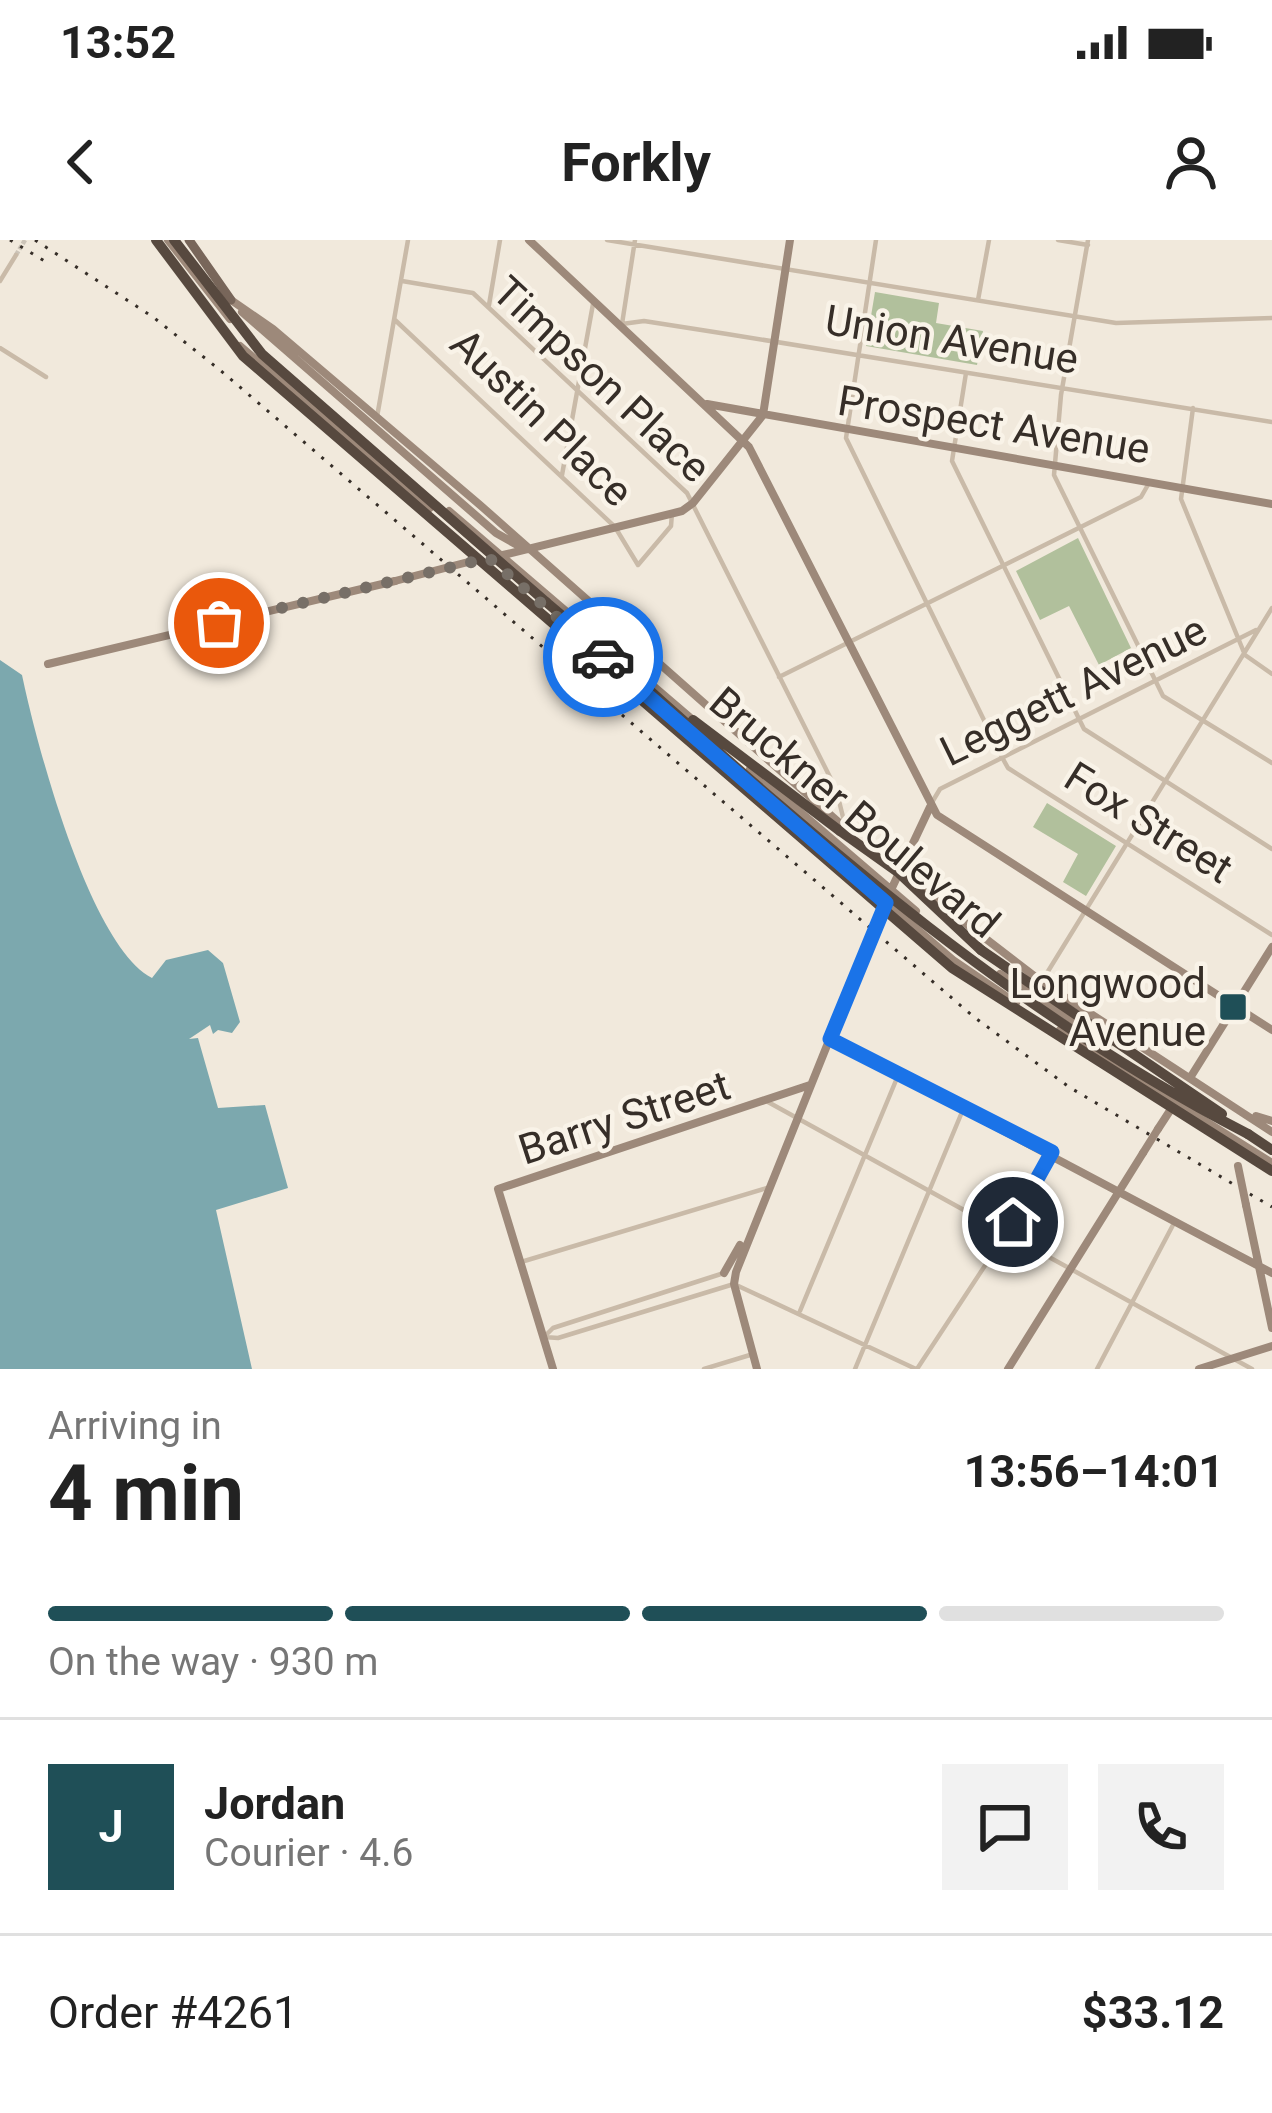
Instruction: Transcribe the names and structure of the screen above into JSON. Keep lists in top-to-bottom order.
{
  "streets": {
    "main road": [
      "Prospect Avenue",
      "Leggett Avenue",
      "Bruckner Boulevard",
      "Barry Street"
    ],
    "street": [
      "Union Avenue",
      "Timpson Place",
      "Austin Place",
      "Fox Street"
    ]
  },
  "crossings": [
    ["Timpson Place", "Bruckner Boulevard"],
    ["Prospect Avenue", "Fox Street"],
    ["Leggett Avenue", "Bruckner Boulevard"],
    ["Leggett Avenue", "Fox Street"],
    ["Leggett Avenue", "Barry Street"]
  ],
  "places": {
    "transit": ["Longwood Avenue"]
  },
  "page": {
    "status": "13:52",
    "header": "Forkly",
    "heading": ["4 min", "Arriving in", "13:56–14:01"],
    "panel": [
      "Jordan",
      "Courier · 4.6",
      "Order #4261",
      "$33.12"
    ],
    "bar": "On the way · 930 m",
    "round": "J"
  }
}
